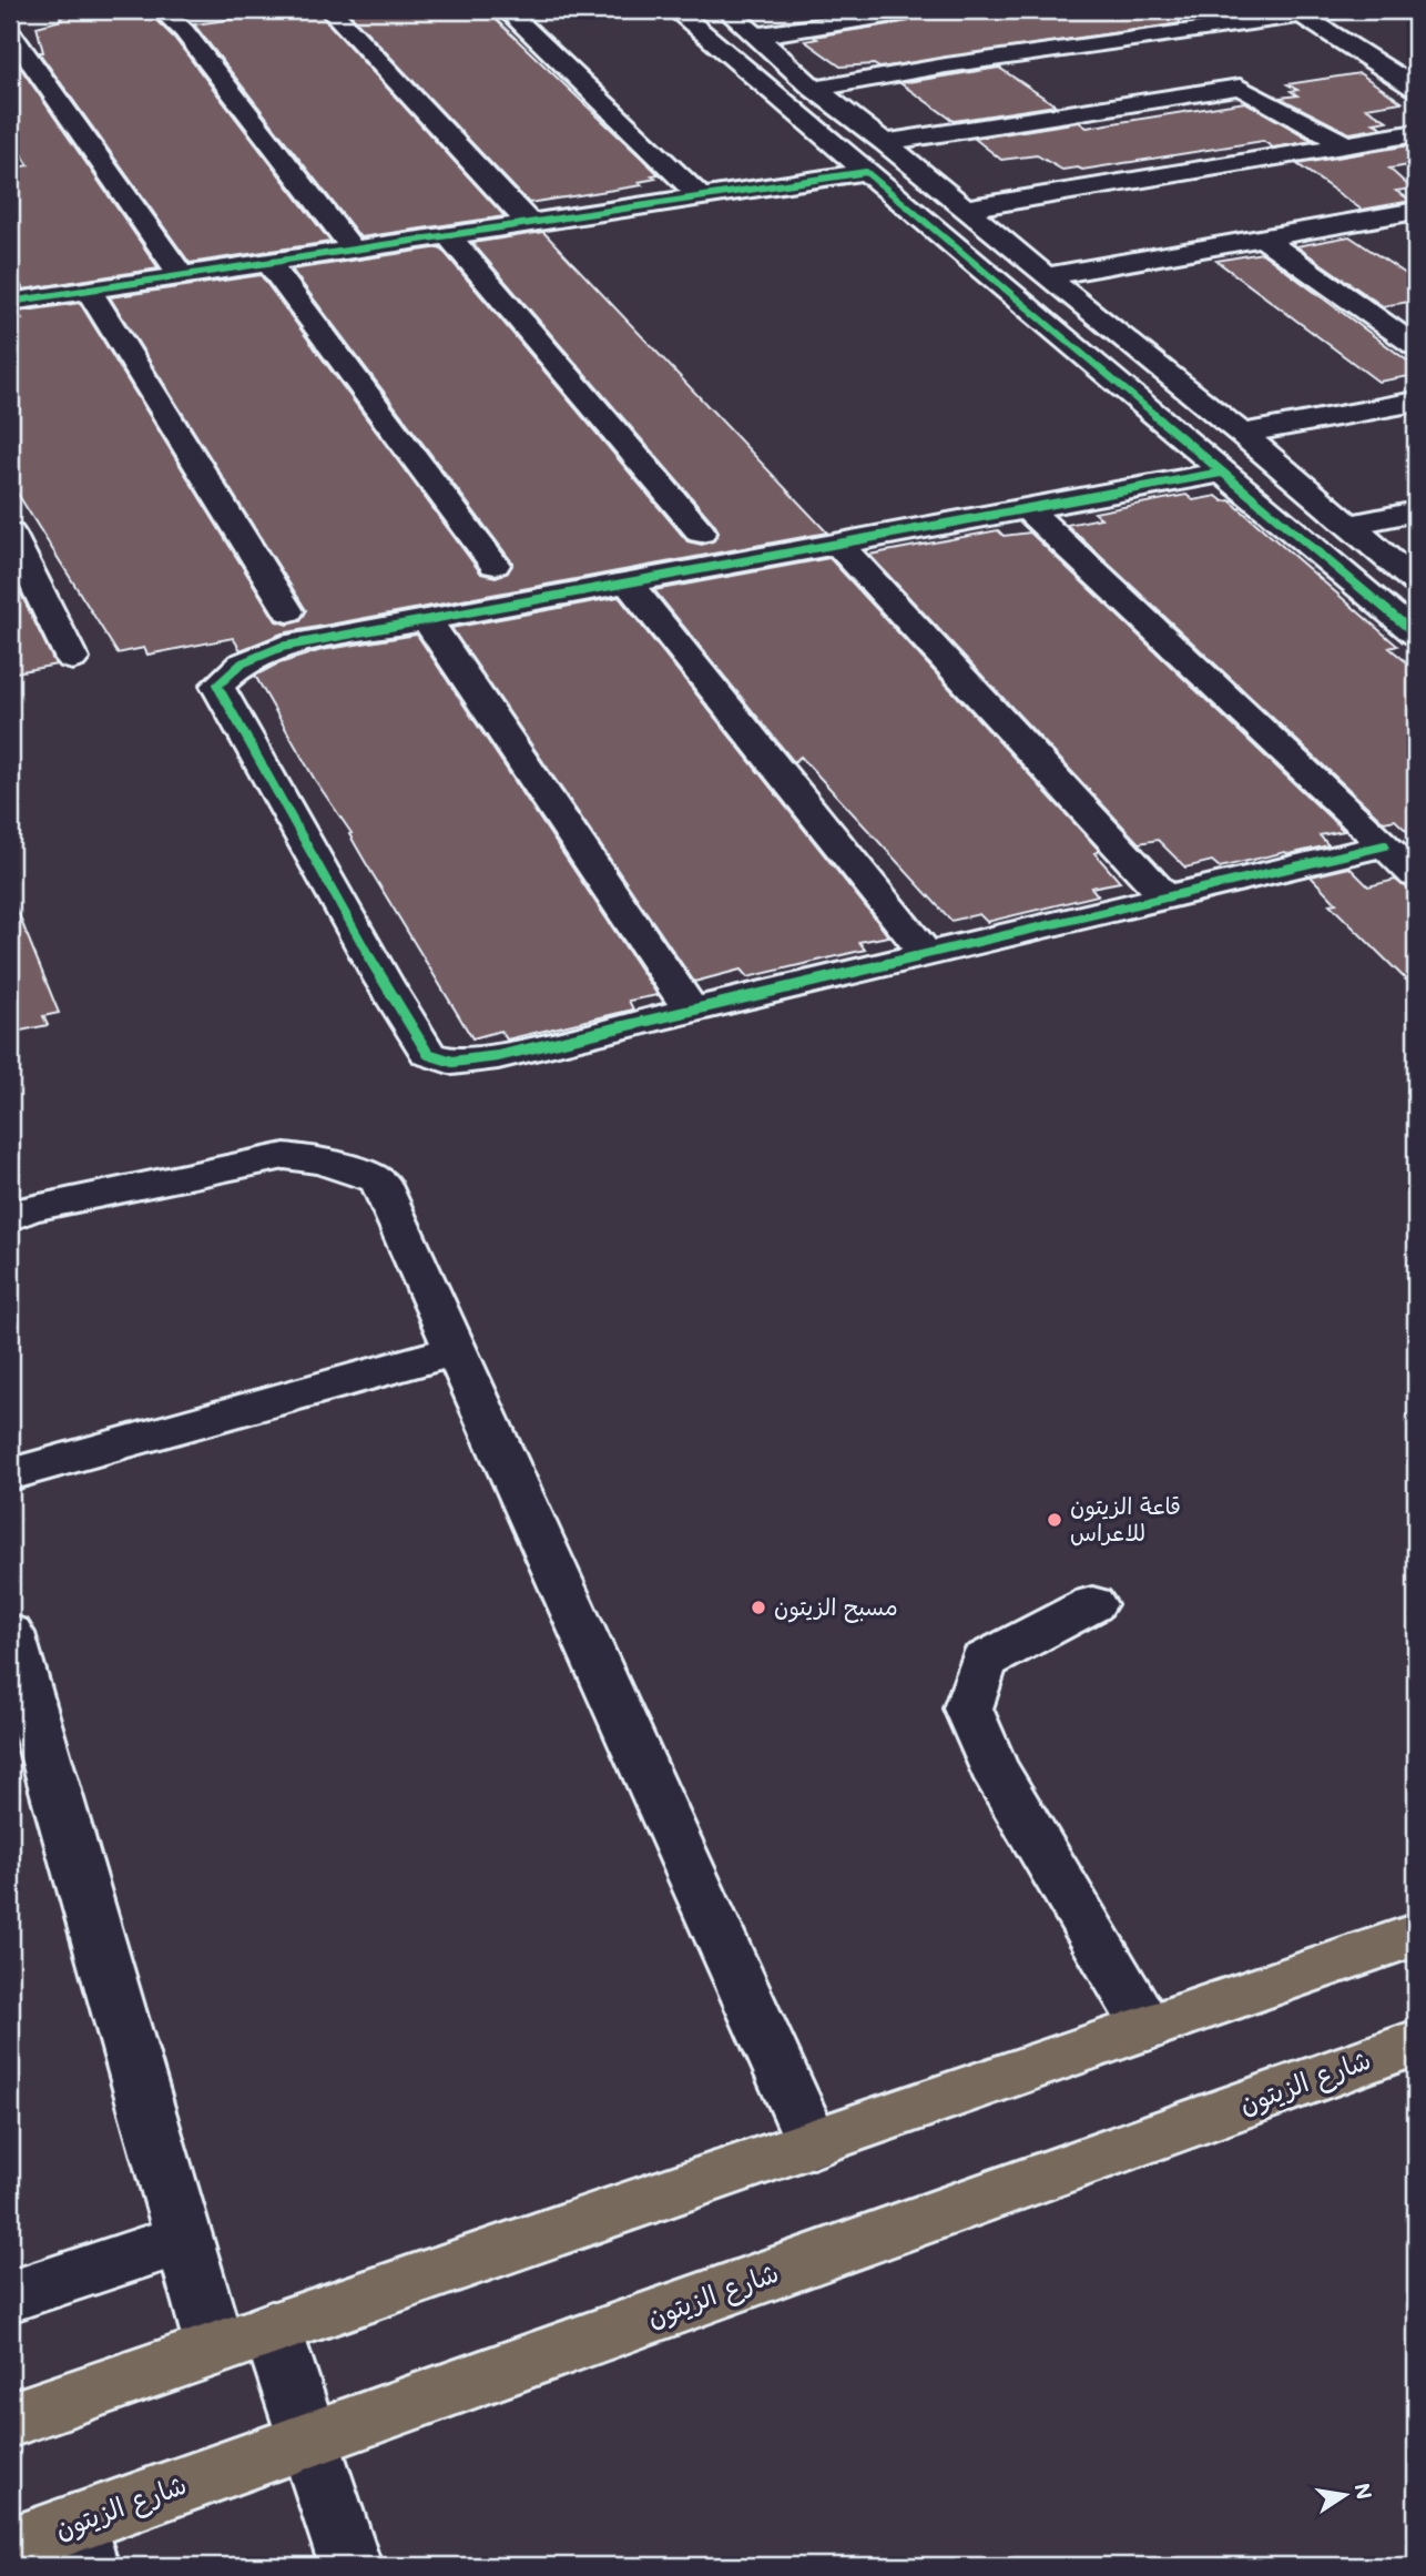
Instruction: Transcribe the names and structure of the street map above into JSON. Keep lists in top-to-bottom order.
{
  "streets": {
    "main road": ["شارع الزيتون"]
  },
  "places": ["قاعة الزيتون للاعراس", "مسبح الزيتون"],
  "north": "right"
}
